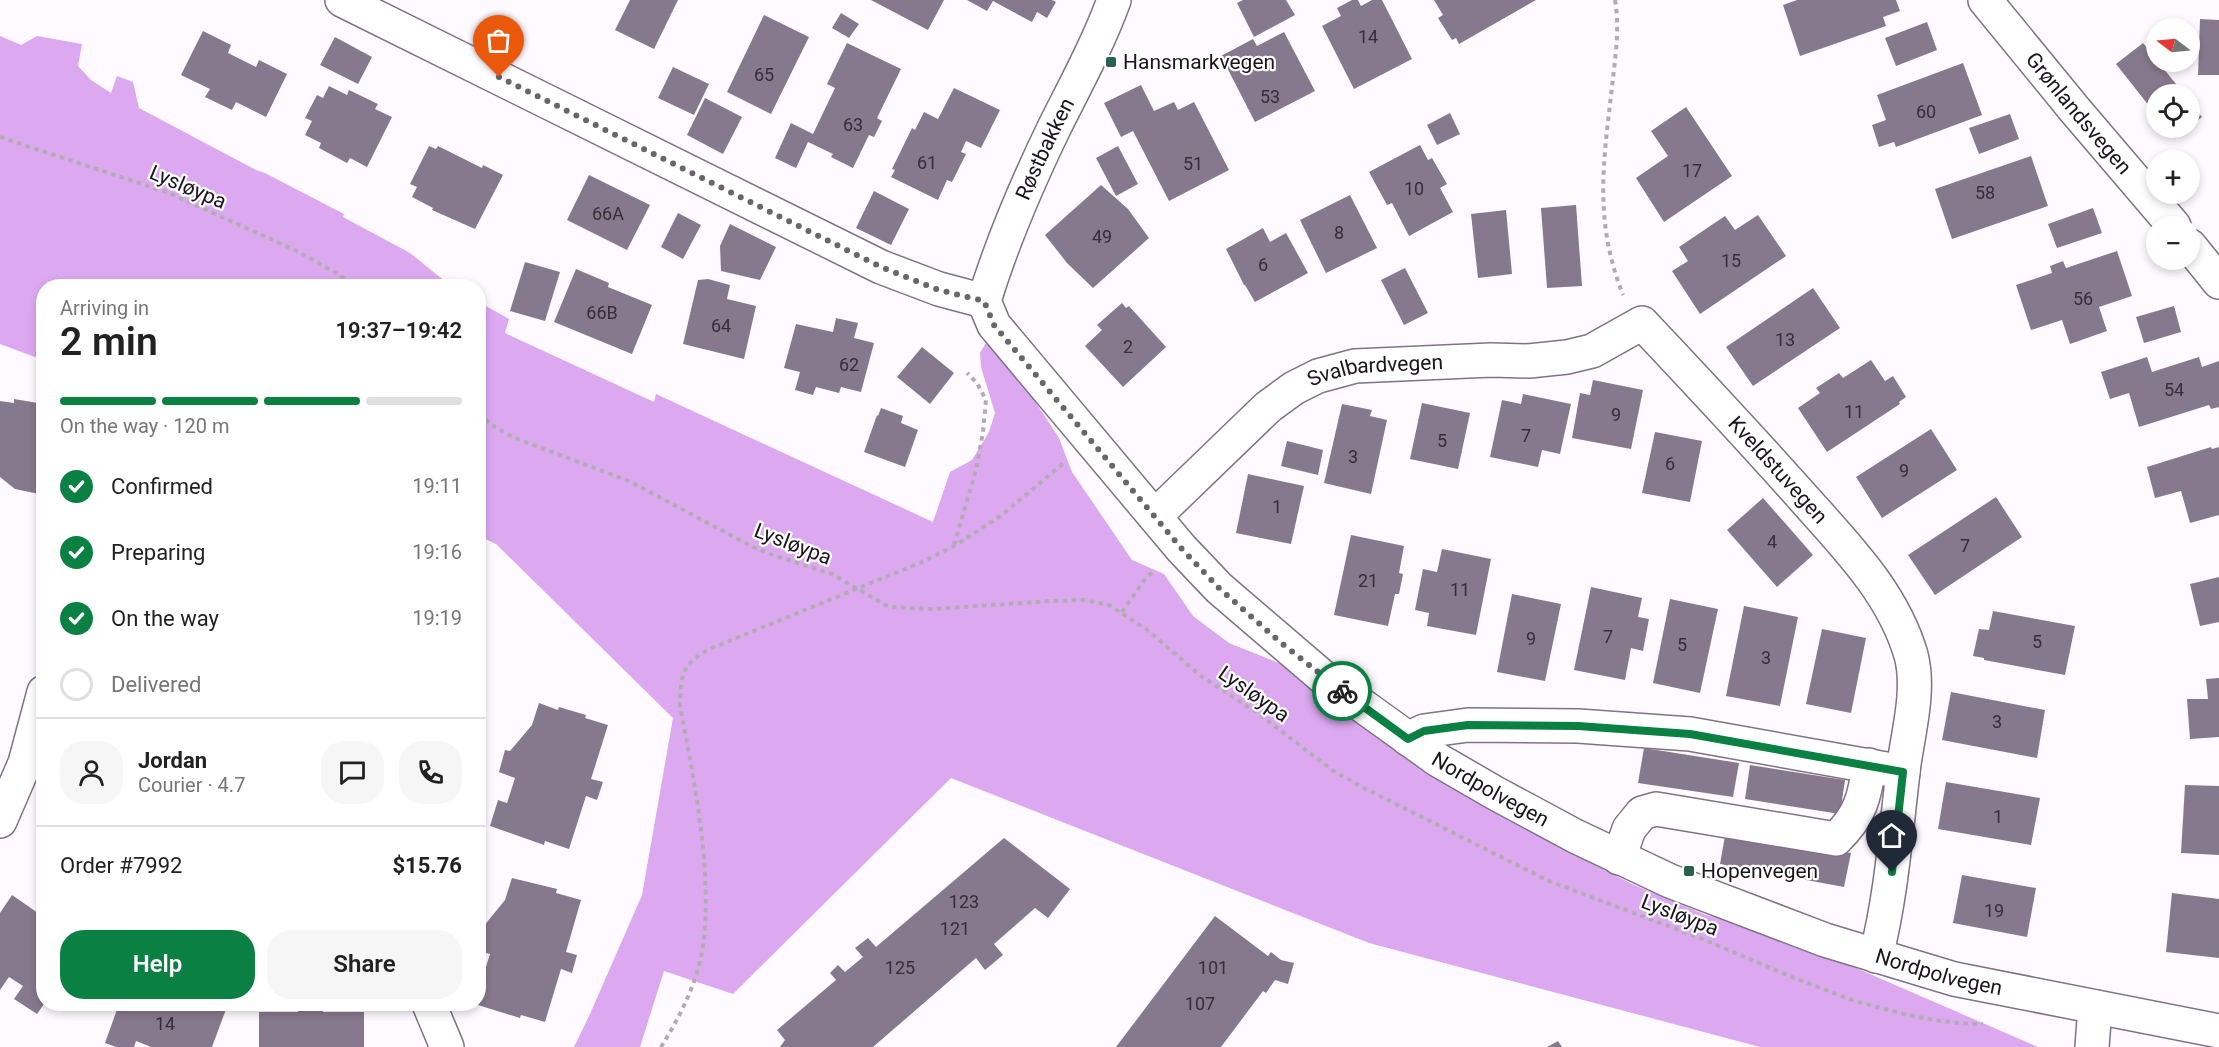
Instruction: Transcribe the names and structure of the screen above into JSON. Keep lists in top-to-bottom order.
{
  "streets": {
    "street": [
      "Grønlandsvegen",
      "Røstbakken",
      "Svalbardvegen",
      "Kveldstuvegen",
      "Nordpolvegen"
    ],
    "path": ["Lysløypa"]
  },
  "crossings": [
    ["Røstbakken", "Nordpolvegen"],
    ["Svalbardvegen", "Kveldstuvegen"],
    ["Svalbardvegen", "Nordpolvegen"],
    ["Kveldstuvegen", "Nordpolvegen"]
  ],
  "places": {
    "transit": ["Hansmarkvegen", "Hopenvegen"]
  },
  "house_numbers": [
    "14",
    "65",
    "53",
    "60",
    "63",
    "61",
    "51",
    "17",
    "10",
    "58",
    "66A",
    "8",
    "49",
    "15",
    "6",
    "56",
    "66B",
    "64",
    "13",
    "2",
    "62",
    "54",
    "11",
    "9",
    "7",
    "5",
    "3",
    "6",
    "9",
    "1",
    "4",
    "7",
    "21",
    "11",
    "7",
    "9",
    "5",
    "5",
    "3",
    "3",
    "1",
    "123",
    "19",
    "121",
    "125",
    "101",
    "107",
    "14"
  ],
  "north": "left",
  "page": {
    "map_buttons": ["+", "−"],
    "heading": ["2 min", "Arriving in", "19:37–19:42"],
    "panel": [
      "Jordan",
      "Courier · 4.7",
      "Order #7992",
      "$15.76"
    ],
    "bar": "On the way · 120 m",
    "list": [
      ["Confirmed", "19:11"],
      ["Preparing", "19:16"],
      ["On the way", "19:19"],
      "Delivered"
    ],
    "buttons": ["Help", "Share"]
  }
}
